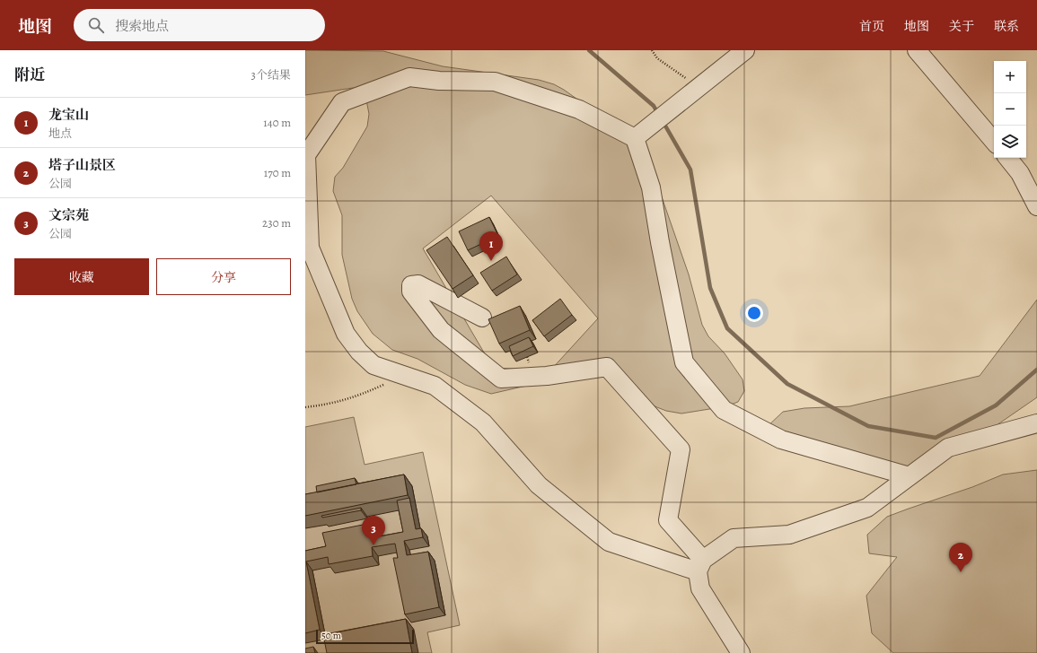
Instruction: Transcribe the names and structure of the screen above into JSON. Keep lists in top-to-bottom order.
{
  "scale_bar": "50 m",
  "page": {
    "header": "地图",
    "search": "搜索地点",
    "nav": [
      "首页",
      "地图",
      "关于",
      "联系"
    ],
    "heading": ["附近", "3个结果"],
    "map_buttons": ["+", "−"],
    "list": [
      {
        "mark": "1",
        "name": "龙宝山",
        "note": "地点",
        "value": "140 m"
      },
      {
        "mark": "2",
        "name": "塔子山景区",
        "note": "公园",
        "value": "170 m"
      },
      {
        "mark": "3",
        "name": "文宗苑",
        "note": "公园",
        "value": "230 m"
      }
    ],
    "pins": ["1", "3", "2"],
    "buttons": ["收藏", "分享"],
    "scale": "50 m"
  }
}
